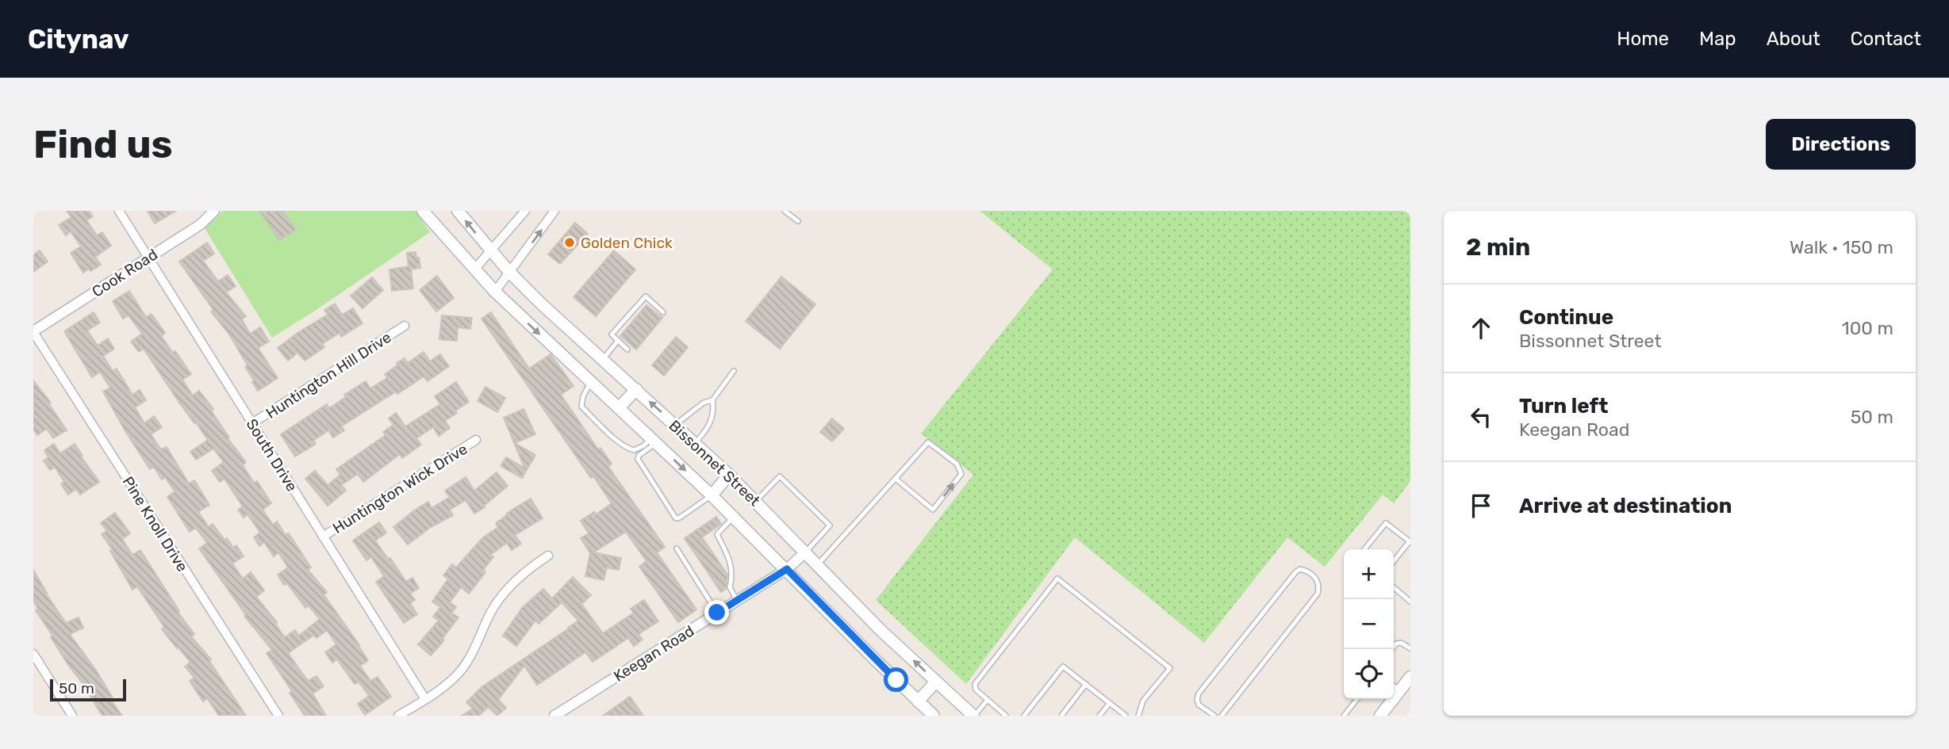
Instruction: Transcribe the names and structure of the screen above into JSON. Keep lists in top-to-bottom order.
{
  "streets": {
    "main road": ["Bissonnet Street"],
    "street": [
      "Cook Road",
      "Huntington Hill Drive",
      "South Drive",
      "Huntington Wick Drive",
      "Pine Knoll Drive",
      "Keegan Road"
    ]
  },
  "crossings": [
    ["Cook Road", "South Drive"],
    ["Cook Road", "Pine Knoll Drive"],
    ["Huntington Hill Drive", "South Drive"],
    ["South Drive", "Huntington Wick Drive"],
    ["Bissonnet Street", "Keegan Road"]
  ],
  "places": ["Golden Chick"],
  "scale_bar": "50 m",
  "page": {
    "header": "Citynav",
    "nav": [
      "Home",
      "Map",
      "About",
      "Contact"
    ],
    "buttons": "Directions",
    "title": "Find us",
    "heading": ["2 min", "Walk · 150 m"],
    "list": [
      ["Continue", "Bissonnet Street", "100 m"],
      ["Turn left", "Keegan Road", "50 m"],
      "Arrive at destination"
    ],
    "map_buttons": ["+", "−"],
    "scale": "50 m"
  }
}
